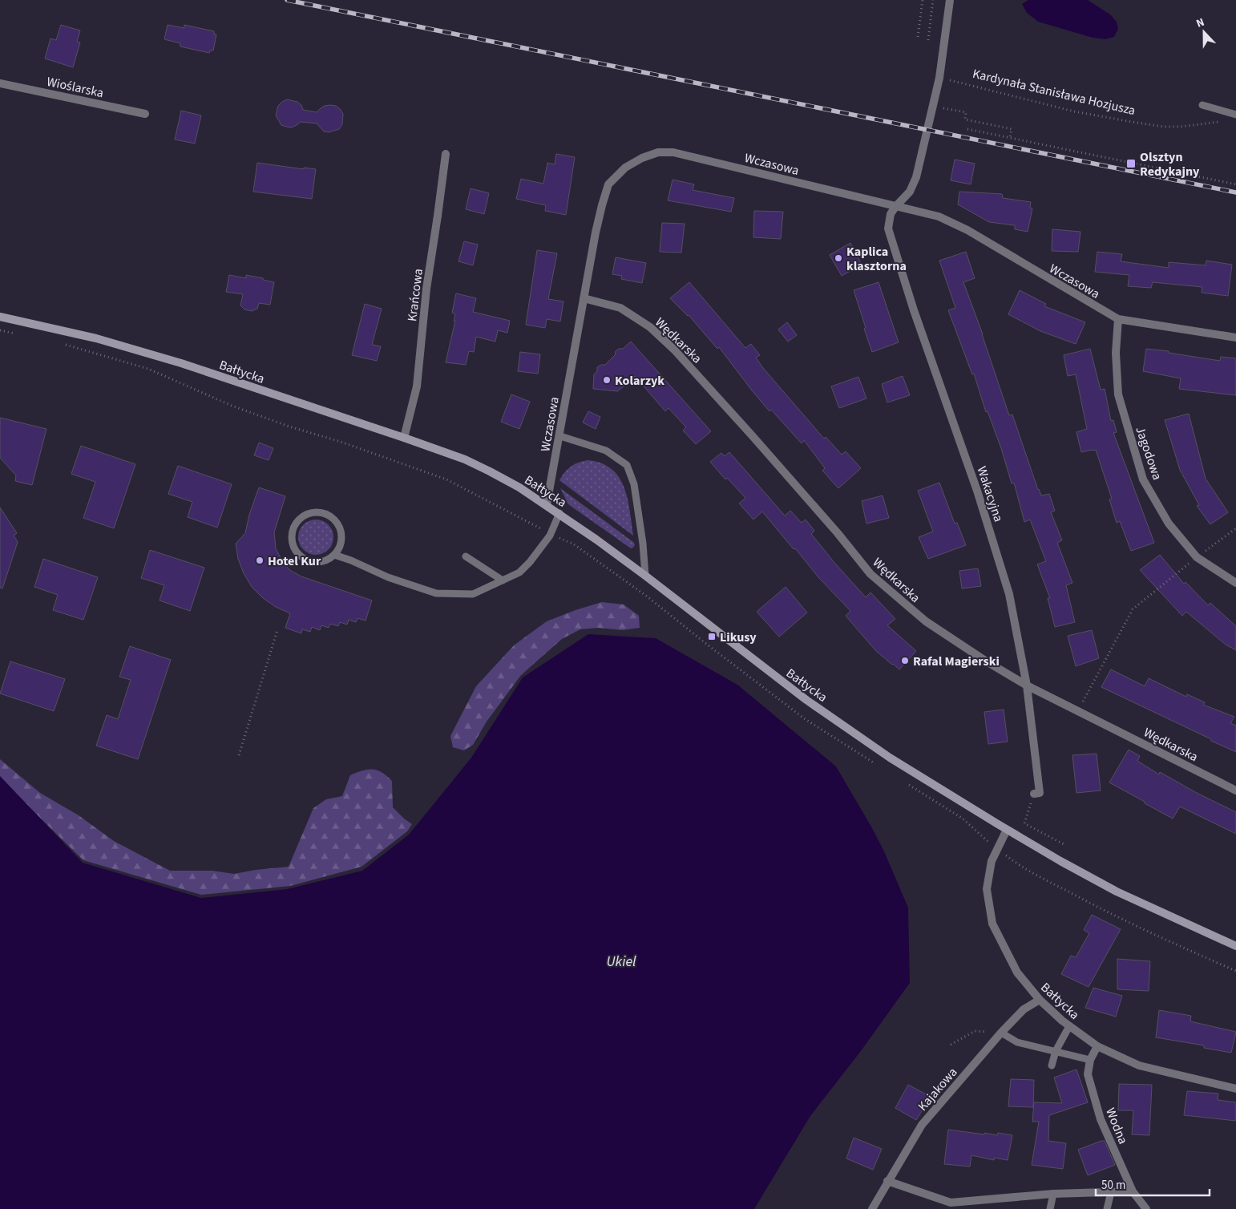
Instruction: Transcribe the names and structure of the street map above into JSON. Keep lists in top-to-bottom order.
{
  "streets": {
    "main road": ["Bałtycka"],
    "street": [
      "Wioślarska",
      "Wczasowa",
      "Krańcowa",
      "Wędkarska",
      "Jagodowa",
      "Wakacyjna",
      "Kajakowa",
      "Wodna"
    ],
    "path": ["Kardynała Stanisława Hozjusza"]
  },
  "crossings": [
    ["Wczasowa", "Wędkarska"],
    ["Wczasowa", "Bałtycka"],
    ["Wczasowa", "Jagodowa"],
    ["Wczasowa", "Wakacyjna"],
    ["Krańcowa", "Bałtycka"],
    ["Wędkarska", "Wakacyjna"],
    ["Bałtycka", "Kajakowa"],
    ["Bałtycka", "Wodna"]
  ],
  "water": ["Ukiel"],
  "places": {
    "transit": ["Olsztyn Redykajny", "Likusy"],
    "other": [
      "Kaplica klasztorna",
      "Kolarzyk",
      "Hotel Kur",
      "Rafal Magierski"
    ]
  },
  "scale_bar": "50 m",
  "north": "top"
}
